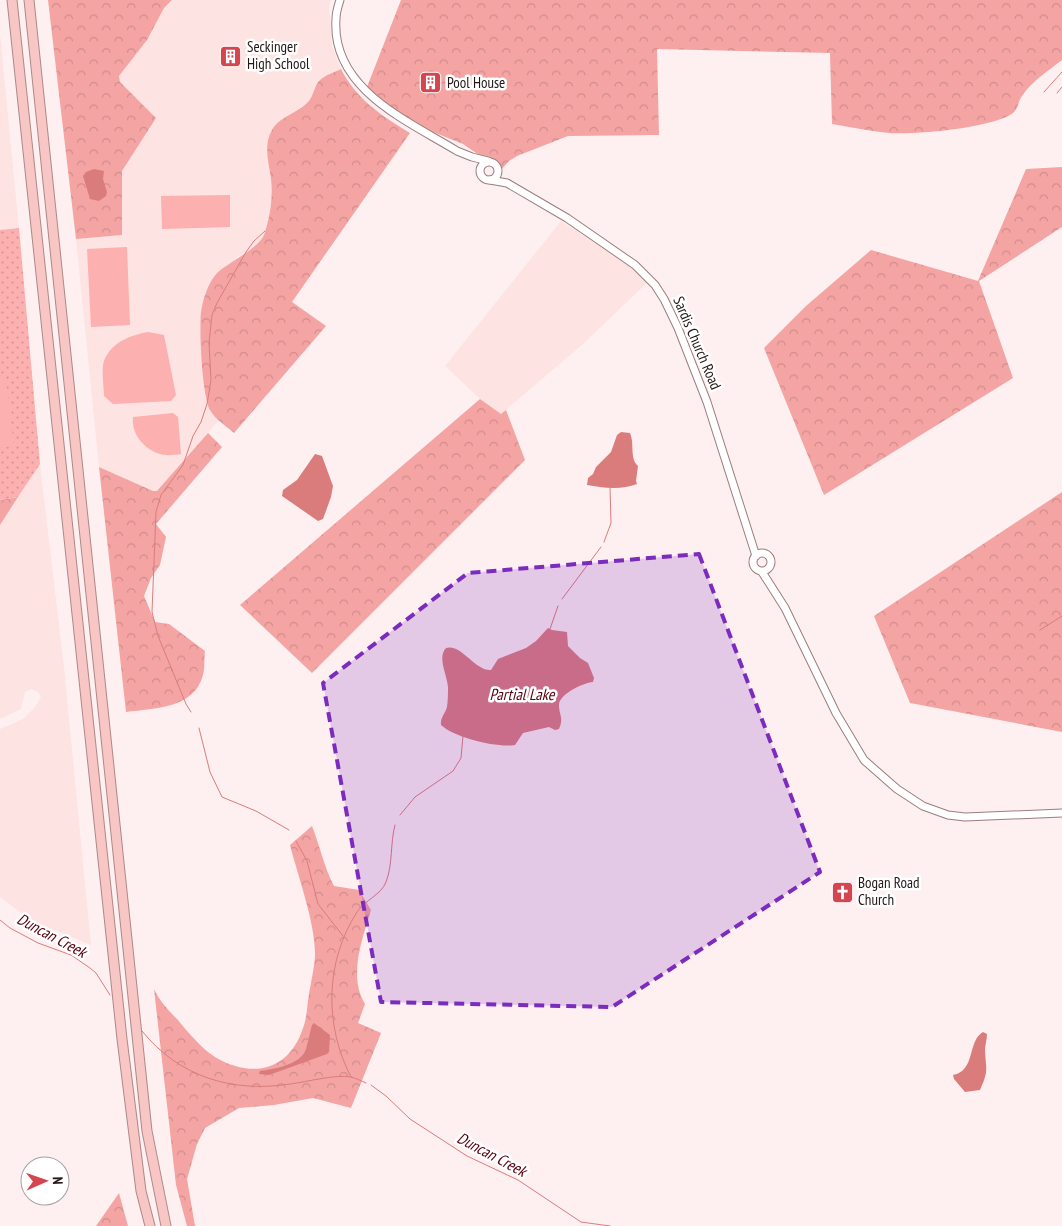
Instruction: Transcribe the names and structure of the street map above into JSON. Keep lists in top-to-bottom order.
{
  "streets": {
    "street": ["Sardis Church Road"]
  },
  "water": ["Partial Lake", "Duncan Creek"],
  "places": {
    "building": ["Seckinger High School", "Pool House"],
    "church": ["Bogan Road Church"]
  },
  "north": "right"
}
